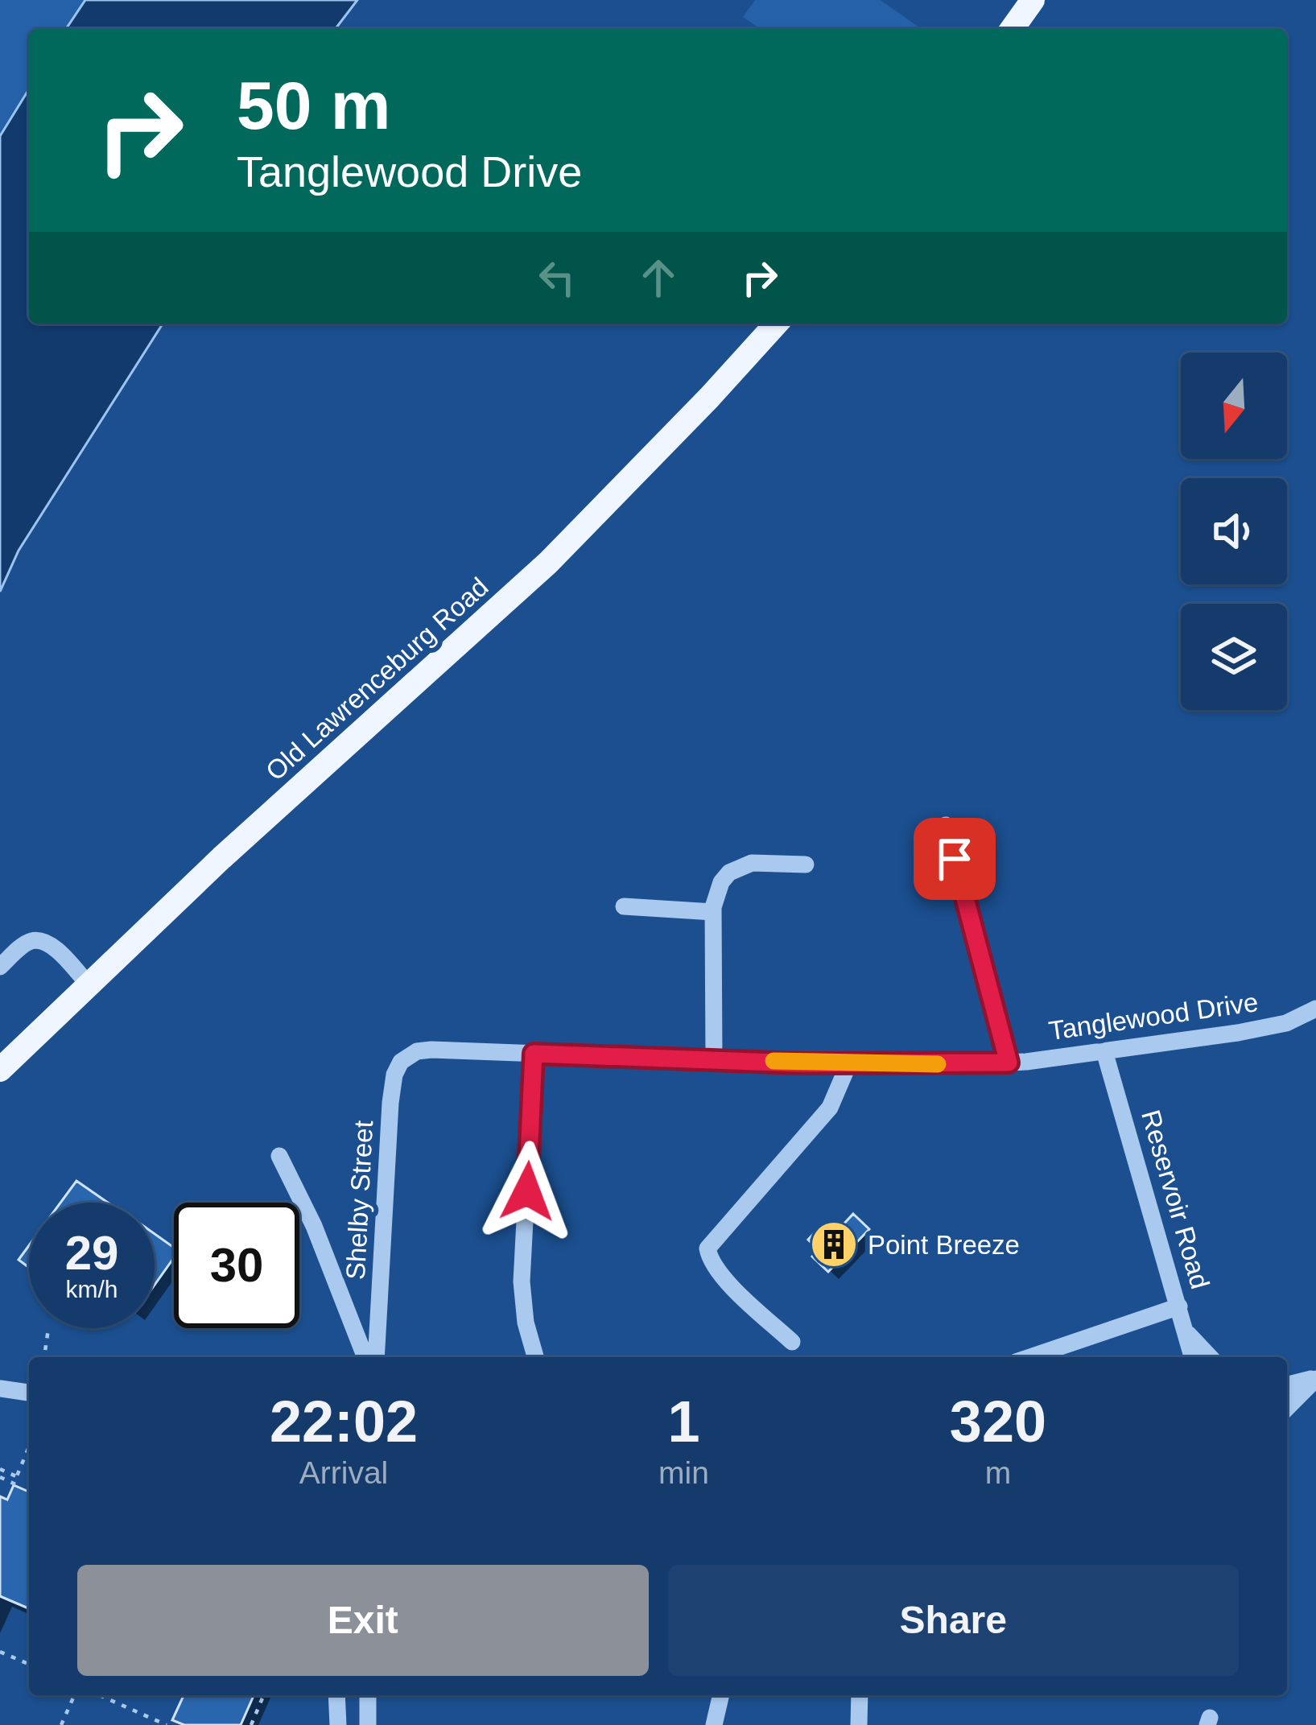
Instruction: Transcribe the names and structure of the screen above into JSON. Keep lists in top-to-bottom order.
{
  "streets": {
    "main road": ["Old Lawrenceburg Road"],
    "street": ["Tanglewood Drive", "Reservoir Road", "Shelby Street"]
  },
  "crossings": [
    ["Tanglewood Drive", "Reservoir Road"],
    ["Tanglewood Drive", "Shelby Street"]
  ],
  "places": {
    "building": ["Point Breeze"]
  },
  "north": "bottom",
  "page": {
    "turn": ["50 m", "Tanglewood Drive"],
    "speed": "29 km/h",
    "limit": "30",
    "eta": [
      "22:02",
      "Arrival",
      "1",
      "min",
      "320",
      "m"
    ],
    "buttons": ["Exit", "Share"]
  }
}
